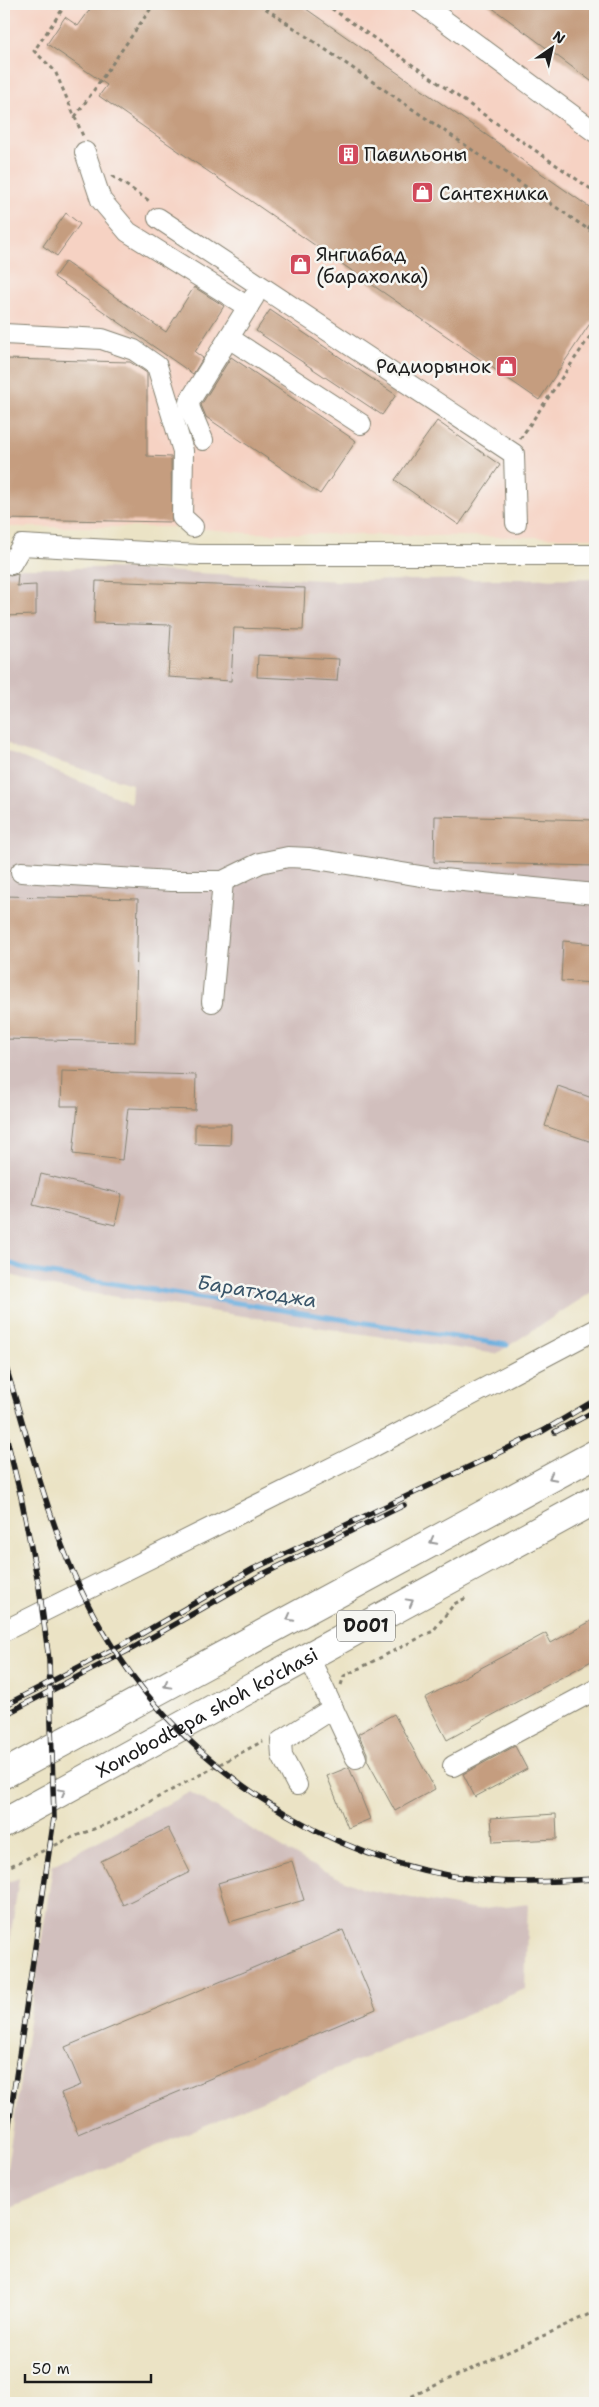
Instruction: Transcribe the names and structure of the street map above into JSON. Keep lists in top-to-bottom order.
{
  "streets": {
    "highway": ["D001", "Xonobodtepa shoh ko'chasi"]
  },
  "water": ["Баратходжа"],
  "places": {
    "building": ["Павильоны"],
    "shop": ["Сантехника", "Янгиабад (барахолка)", "Радиорынок"]
  },
  "scale_bar": "50 m",
  "north": "top right"
}
